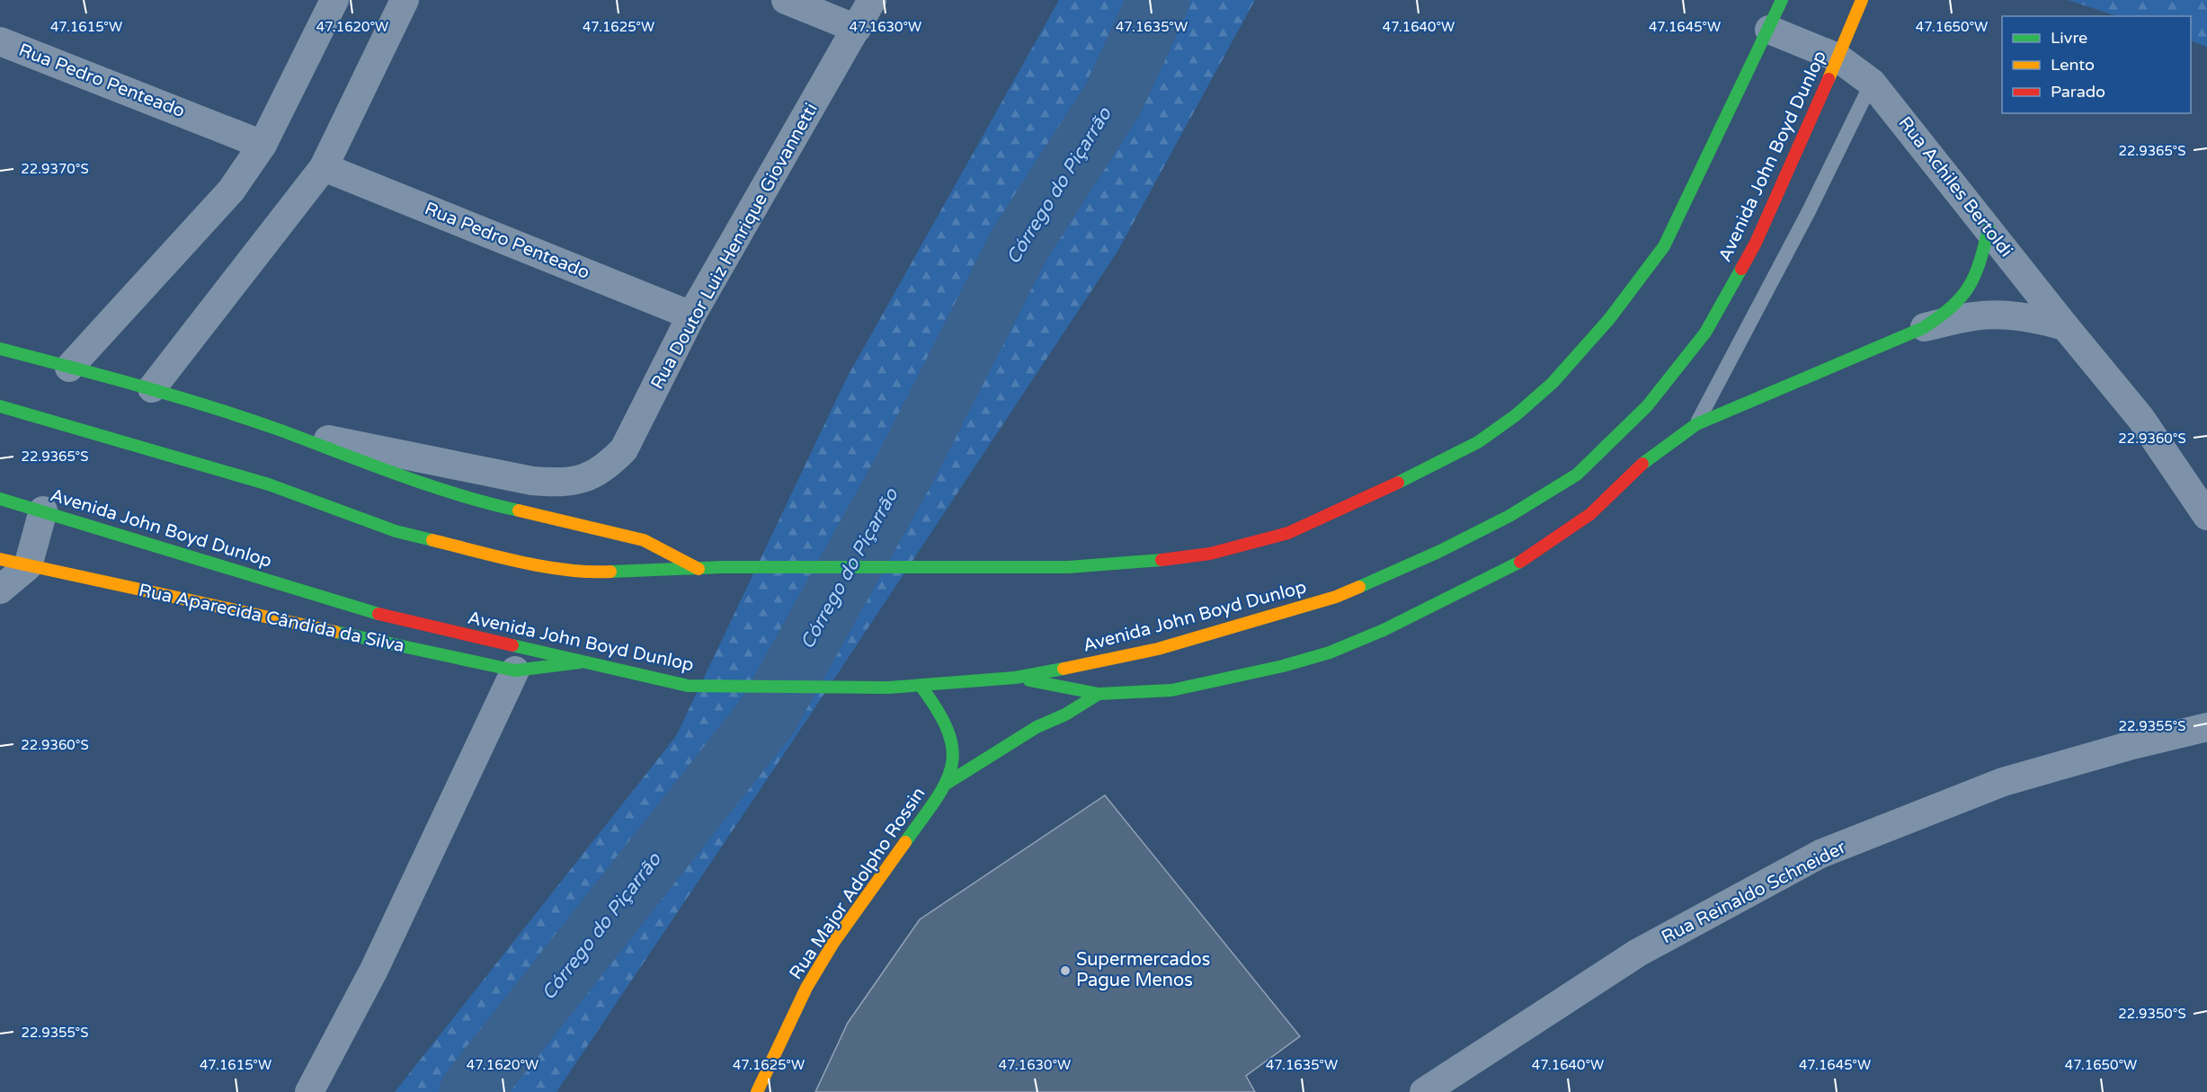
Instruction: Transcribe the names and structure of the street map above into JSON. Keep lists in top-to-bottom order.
{
  "streets": {
    "main road": ["Avenida John Boyd Dunlop", "Rua Aparecida Cândida da Silva", "Rua Major Adolpho Rossin"],
    "street": [
      "Rua Pedro Penteado",
      "Rua Achiles Bertoldi",
      "Rua Doutor Luiz Henrique Giovannetti",
      "Rua Reinaldo Schneider"
    ]
  },
  "crossings": [
    ["Rua Pedro Penteado", "Rua Doutor Luiz Henrique Giovannetti"],
    ["Avenida John Boyd Dunlop", "Rua Achiles Bertoldi"],
    ["Avenida John Boyd Dunlop", "Rua Aparecida Cândida da Silva"],
    ["Avenida John Boyd Dunlop", "Rua Major Adolpho Rossin"]
  ],
  "water": ["Córrego do Piçarrão"],
  "places": ["Supermercados Pague Menos"],
  "legend": ["Livre", "Lento", "Parado"],
  "coordinates": [
    "47.1615°W",
    "47.1620°W",
    "47.1625°W",
    "47.1630°W",
    "47.1635°W",
    "47.1640°W",
    "47.1645°W",
    "47.1650°W",
    "22.9365°S",
    "22.9370°S",
    "22.9360°S",
    "22.9355°S",
    "22.9350°S"
  ]
}
